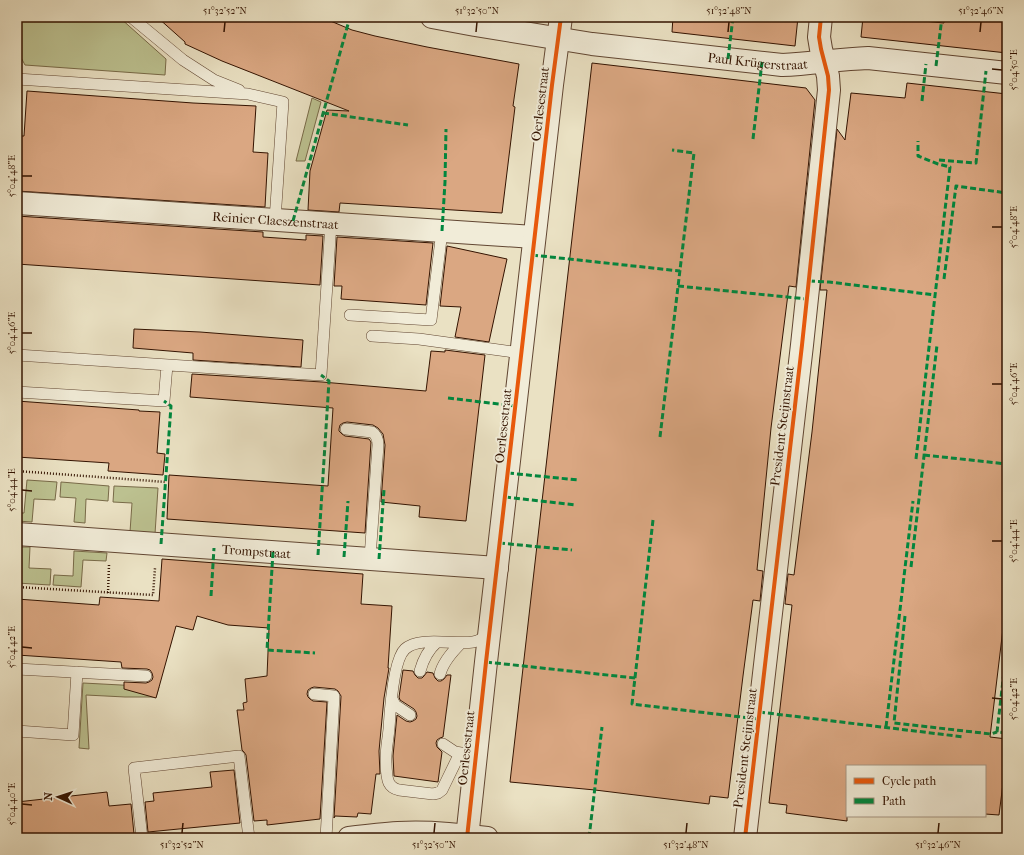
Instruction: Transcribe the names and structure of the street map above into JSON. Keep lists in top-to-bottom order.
{
  "streets": {
    "street": [
      "Paul Krügerstraat",
      "Oerlesestraat",
      "Reinier Claeszenstraat",
      "President Steijnstraat",
      "Trompstraat"
    ]
  },
  "crossings": [
    ["Paul Krügerstraat", "Oerlesestraat"],
    ["Paul Krügerstraat", "President Steijnstraat"],
    ["Oerlesestraat", "Reinier Claeszenstraat"],
    ["Oerlesestraat", "Trompstraat"]
  ],
  "legend": ["Cycle path", "Path"],
  "north": "left",
  "coordinates": [
    "51°32'52\"N",
    "51°32'50\"N",
    "51°32'48\"N",
    "51°32'46\"N",
    "5°04'50\"E",
    "5°04'48\"E",
    "5°04'46\"E",
    "5°04'44\"E",
    "5°04'42\"E",
    "5°04'40\"E"
  ]
}
